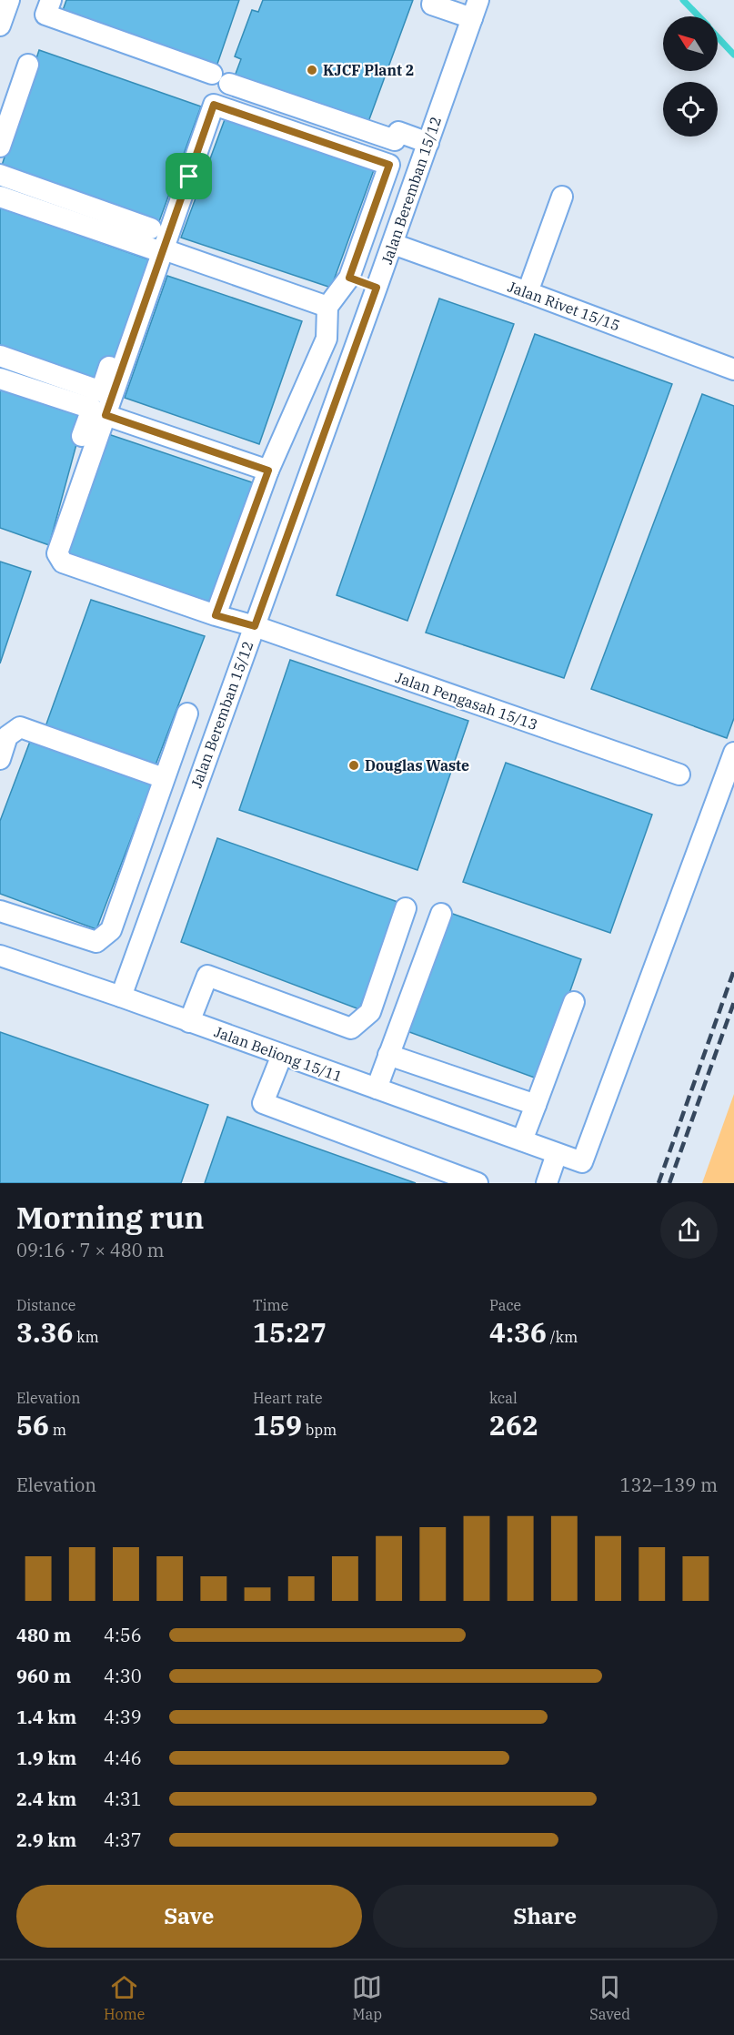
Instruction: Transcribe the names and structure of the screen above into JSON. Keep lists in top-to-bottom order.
{
  "streets": {
    "street": [
      "Jalan Beremban 15/12",
      "Jalan Rivet 15/15",
      "Jalan Pengasah 15/13",
      "Jalan Beliong 15/11"
    ]
  },
  "crossings": [
    ["Jalan Beremban 15/12", "Jalan Rivet 15/15"],
    ["Jalan Beremban 15/12", "Jalan Pengasah 15/13"],
    ["Jalan Beremban 15/12", "Jalan Beliong 15/11"]
  ],
  "places": ["KJCF Plant 2", "Douglas Waste"],
  "north": "top left",
  "page": {
    "heading": ["Morning run", "09:16 · 7 × 480 m"],
    "stats": [
      ["Distance", "3.36 km"],
      ["Time", "15:27"],
      ["Pace", "4:36 /km"],
      ["Elevation", "56 m"],
      ["Heart rate", "159 bpm"],
      ["kcal", "262"]
    ],
    "chart": ["Elevation", "132–139 m"],
    "list": [
      {
        "name": "480 m",
        "note": "4:56"
      },
      {
        "name": "960 m",
        "note": "4:30"
      },
      {
        "name": "1.4 km",
        "note": "4:39"
      },
      {
        "name": "1.9 km",
        "note": "4:46"
      },
      {
        "name": "2.4 km",
        "note": "4:31"
      },
      {
        "name": "2.9 km",
        "note": "4:37"
      }
    ],
    "buttons": ["Save", "Share"],
    "tabs": ["Home", "Map", "Saved"]
  }
}
